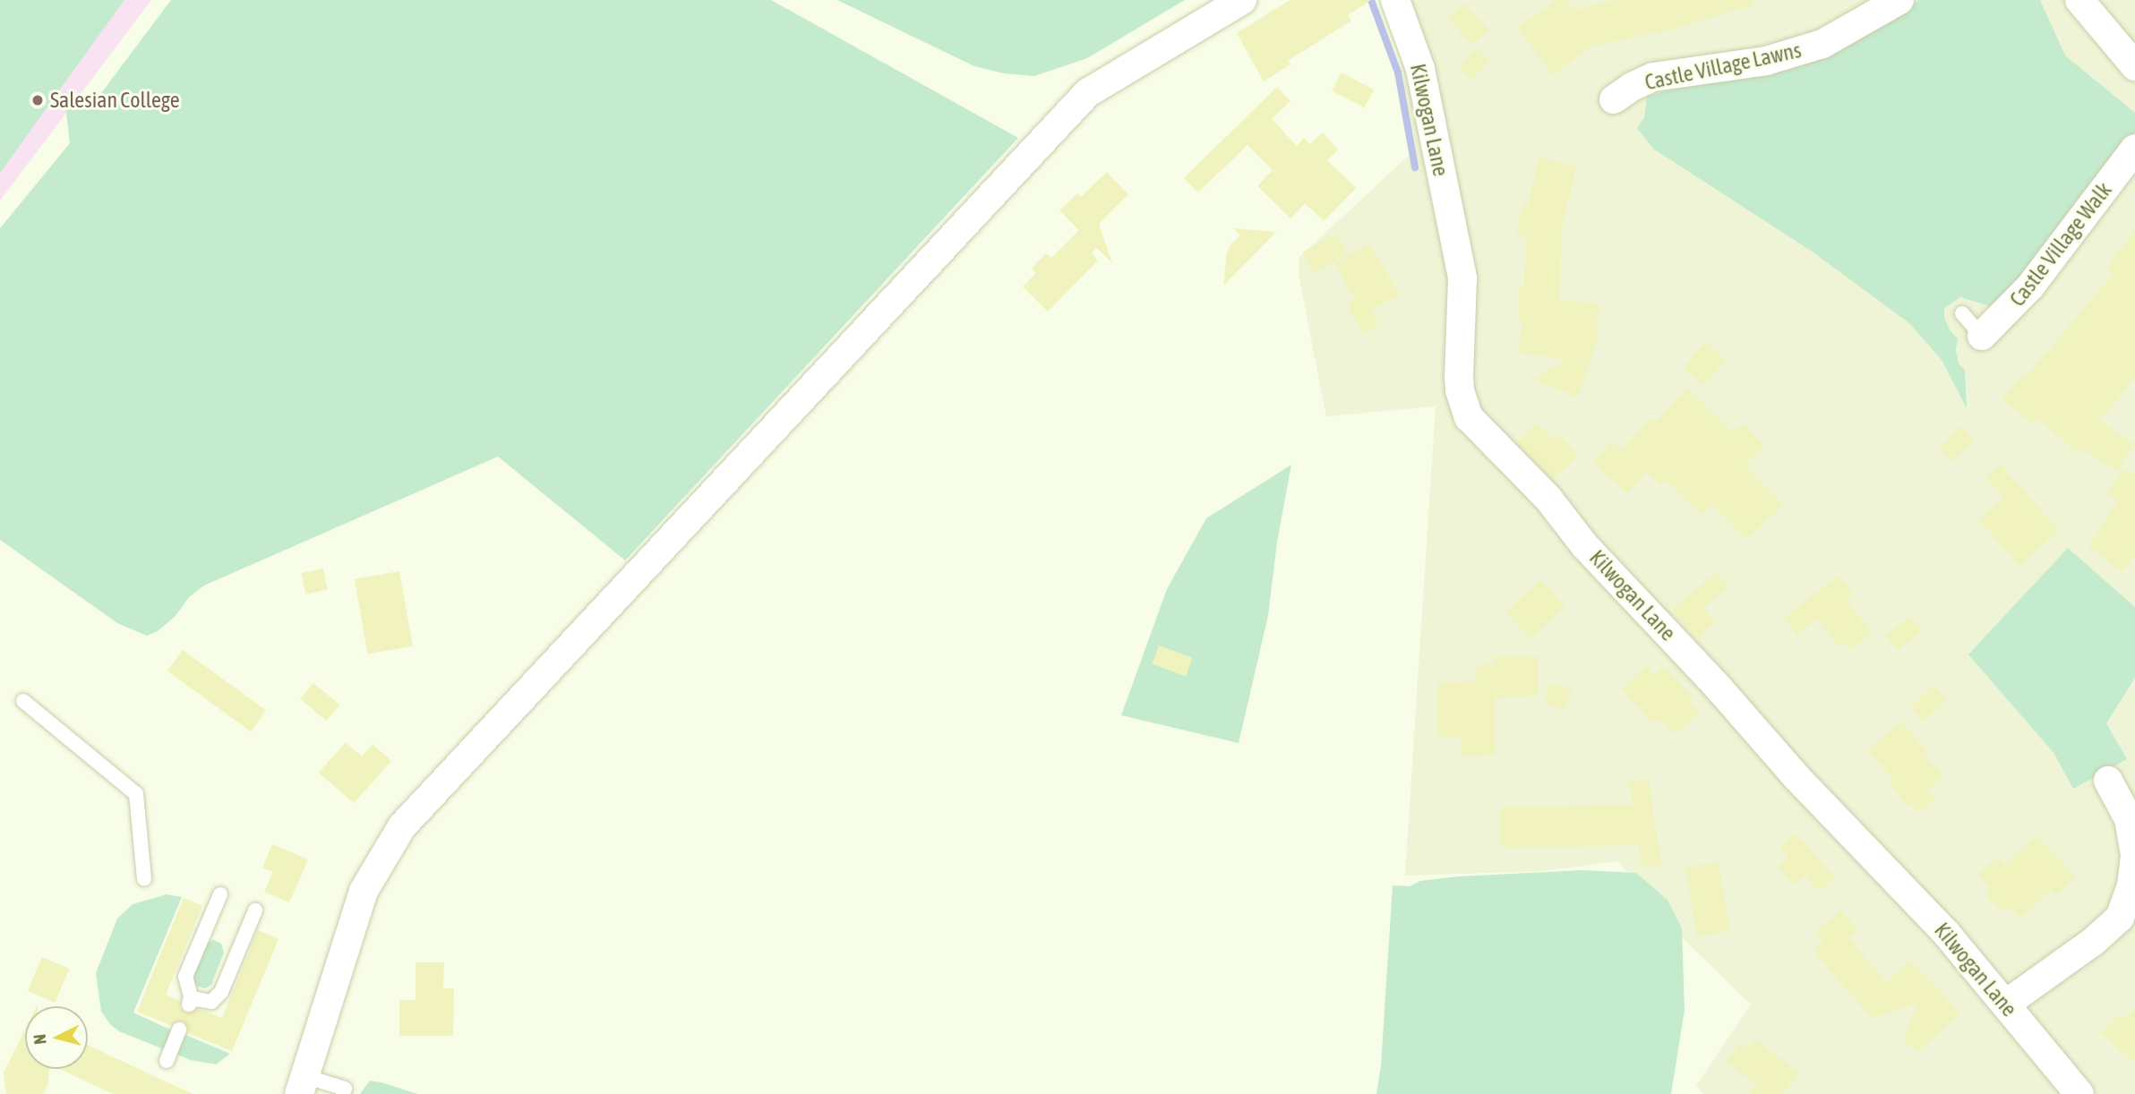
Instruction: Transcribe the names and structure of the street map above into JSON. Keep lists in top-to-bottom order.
{
  "streets": {
    "street": ["Castle Village Lawns", "Kilwogan Lane", "Castle Village Walk"]
  },
  "places": ["Salesian College"],
  "north": "left"
}
